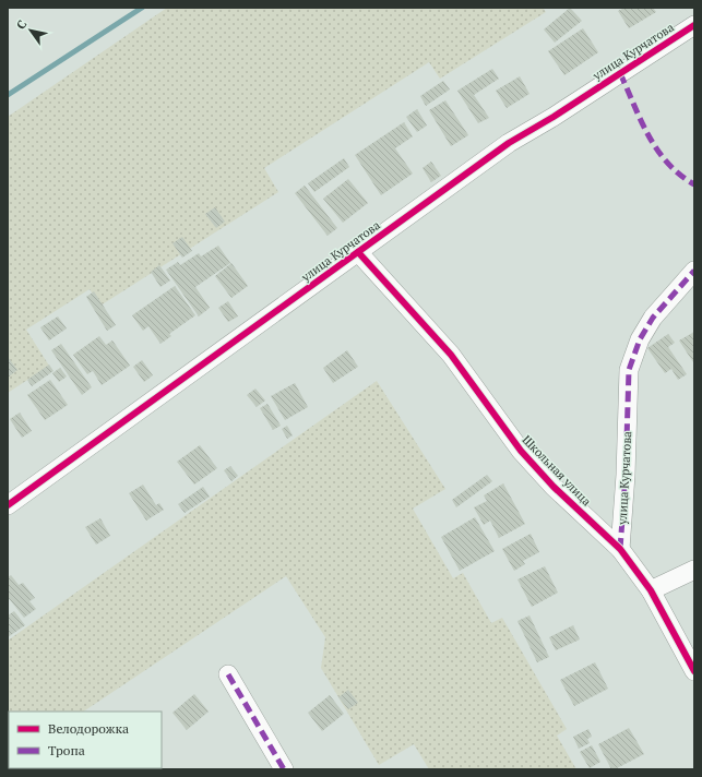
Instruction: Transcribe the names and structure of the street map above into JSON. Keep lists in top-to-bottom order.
{
  "streets": {
    "street": ["улица Курчатова", "Школьная улица"]
  },
  "crossings": [
    ["улица Курчатова", "Школьная улица"]
  ],
  "legend": ["Велодорожка", "Тропа"],
  "north": "top left"
}
